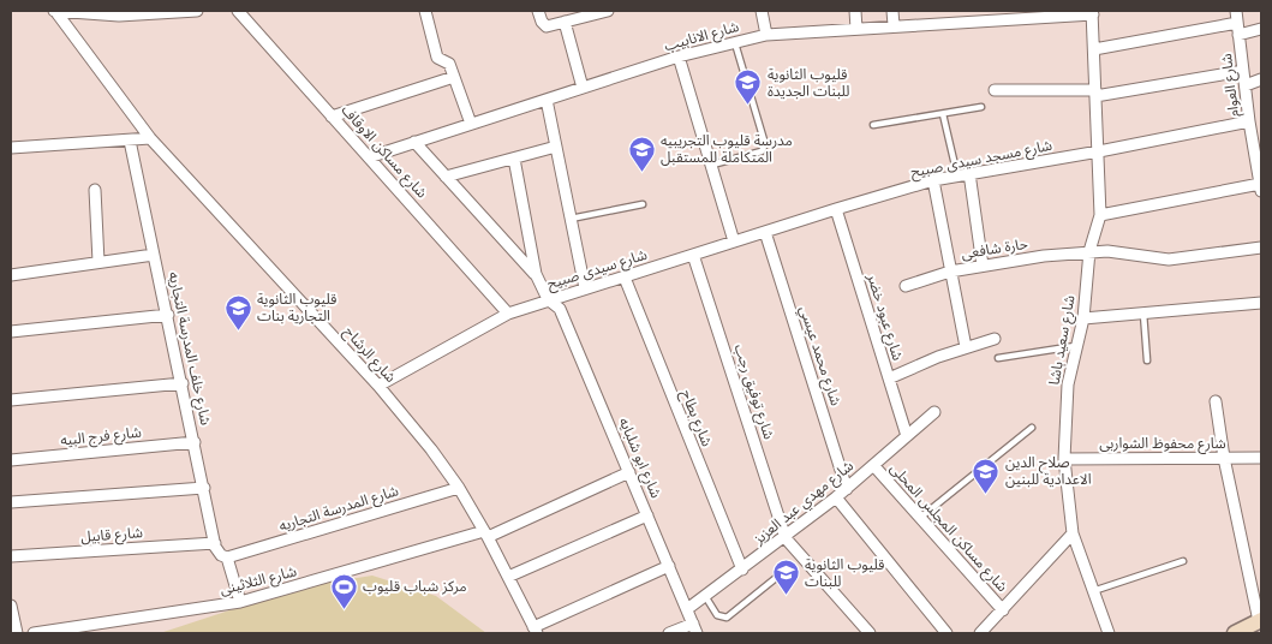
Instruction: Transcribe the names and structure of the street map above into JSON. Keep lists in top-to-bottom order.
{
  "streets": {
    "street": [
      "شارع الانابيب",
      "شارع العوام",
      "شارع مساكن الاوقاف",
      "شارع مسجد سيدى صبيح",
      "حارة شافعى",
      "شارع سيدى صبيح",
      "شارع عبود خضر",
      "شارع سعيد باشا",
      "شارع خلف المدرسة التجاريه",
      "شارع الرشاح",
      "شارع محمد عيسي",
      "شارع توفيق رجب",
      "شارع بطاح",
      "شارع فرج البيه",
      "شارع محفوظ الشواربى",
      "شارع ابو شلبايه",
      "شارع مهدي عبد العزيز",
      "شارع المدرسة التجاريه",
      "شارع مساكن المجلس المحلى",
      "شارع قابيل",
      "شارع الثلاثينى"
    ]
  },
  "crossings": [
    ["شارع الانابيب", "شارع مساكن الاوقاف"],
    ["شارع الانابيب", "شارع سعيد باشا"],
    ["شارع العوام", "شارع مسجد سيدى صبيح"],
    ["شارع مساكن الاوقاف", "شارع سيدى صبيح"],
    ["شارع مسجد سيدى صبيح", "شارع سيدى صبيح"],
    ["شارع مسجد سيدى صبيح", "شارع عبود خضر"],
    ["شارع مسجد سيدى صبيح", "شارع سعيد باشا"],
    ["حارة شافعى", "شارع سعيد باشا"],
    ["شارع سيدى صبيح", "شارع عبود خضر"],
    ["شارع سيدى صبيح", "شارع الرشاح"],
    ["شارع سيدى صبيح", "شارع محمد عيسي"],
    ["شارع سيدى صبيح", "شارع توفيق رجب"],
    ["شارع سيدى صبيح", "شارع بطاح"],
    ["شارع سيدى صبيح", "شارع ابو شلبايه"],
    ["شارع عبود خضر", "شارع مهدي عبد العزيز"],
    ["شارع سعيد باشا", "شارع محفوظ الشواربى"],
    ["شارع خلف المدرسة التجاريه", "شارع فرج البيه"],
    ["شارع خلف المدرسة التجاريه", "شارع المدرسة التجاريه"],
    ["شارع خلف المدرسة التجاريه", "شارع قابيل"],
    ["شارع الرشاح", "شارع المدرسة التجاريه"],
    ["شارع الرشاح", "شارع الثلاثينى"],
    ["شارع محمد عيسي", "شارع مهدي عبد العزيز"],
    ["شارع توفيق رجب", "شارع مهدي عبد العزيز"],
    ["شارع بطاح", "شارع مهدي عبد العزيز"],
    ["شارع ابو شلبايه", "شارع مهدي عبد العزيز"],
    ["شارع ابو شلبايه", "شارع الثلاثينى"],
    ["شارع مهدي عبد العزيز", "شارع مساكن المجلس المحلى"]
  ],
  "places": {
    "school or university": [
      "قليوب الثانوية للبنات الجديدة",
      "مدرسة قليوب التجريبيه المتكاملة للمستقبل",
      "قليوب الثانوية التجارية بنات",
      "صلاح الدين الاعدادية للبنين",
      "قليوب الثانوية للبنات"
    ],
    "sports": ["مركز شباب قليوب"]
  }
}
